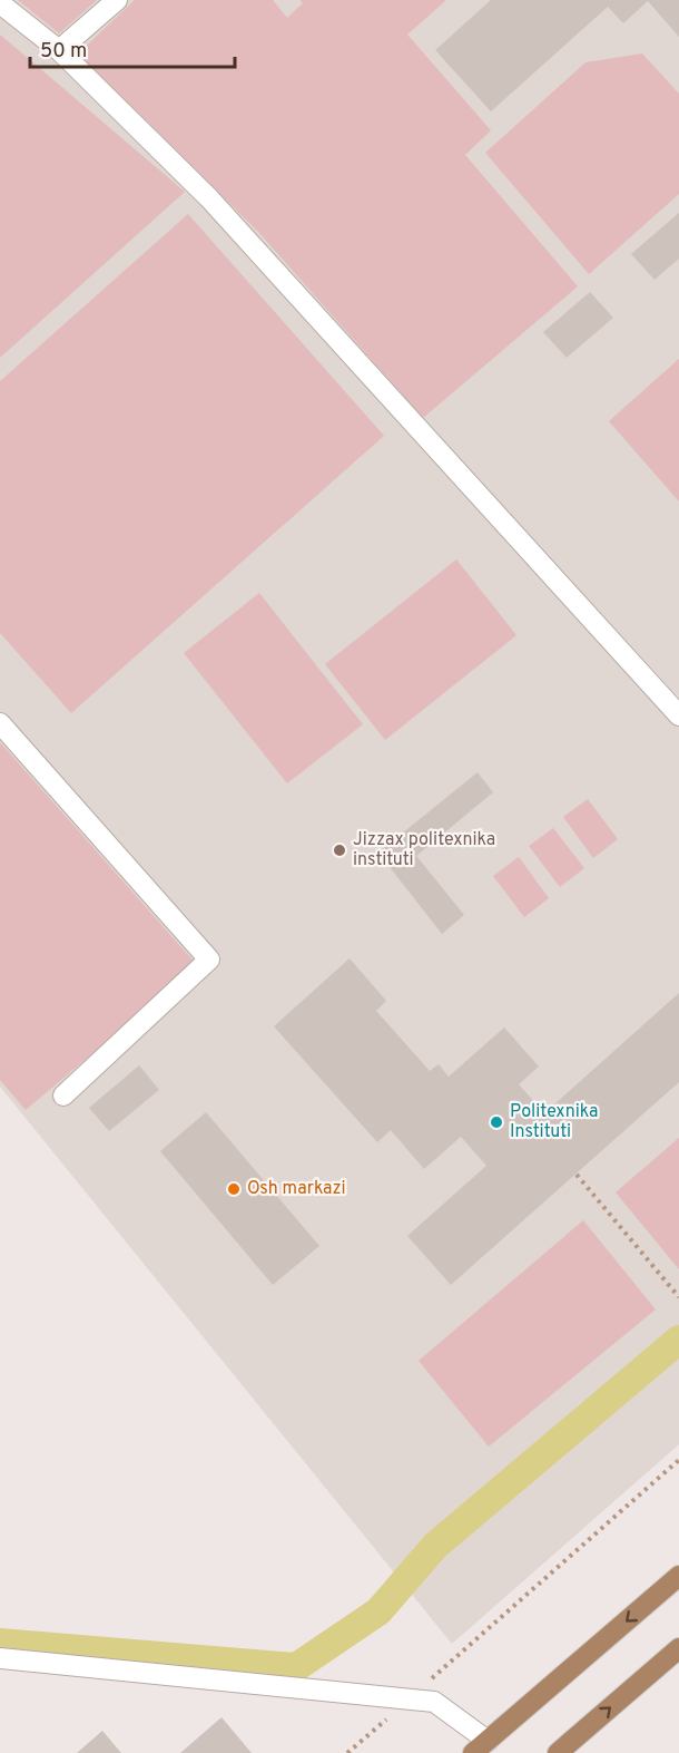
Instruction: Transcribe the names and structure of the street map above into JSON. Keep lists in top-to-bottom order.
{
  "places": ["Jizzax politexnika instituti", "Politexnika Instituti", "Osh markazi"],
  "scale_bar": "50 m"
}
